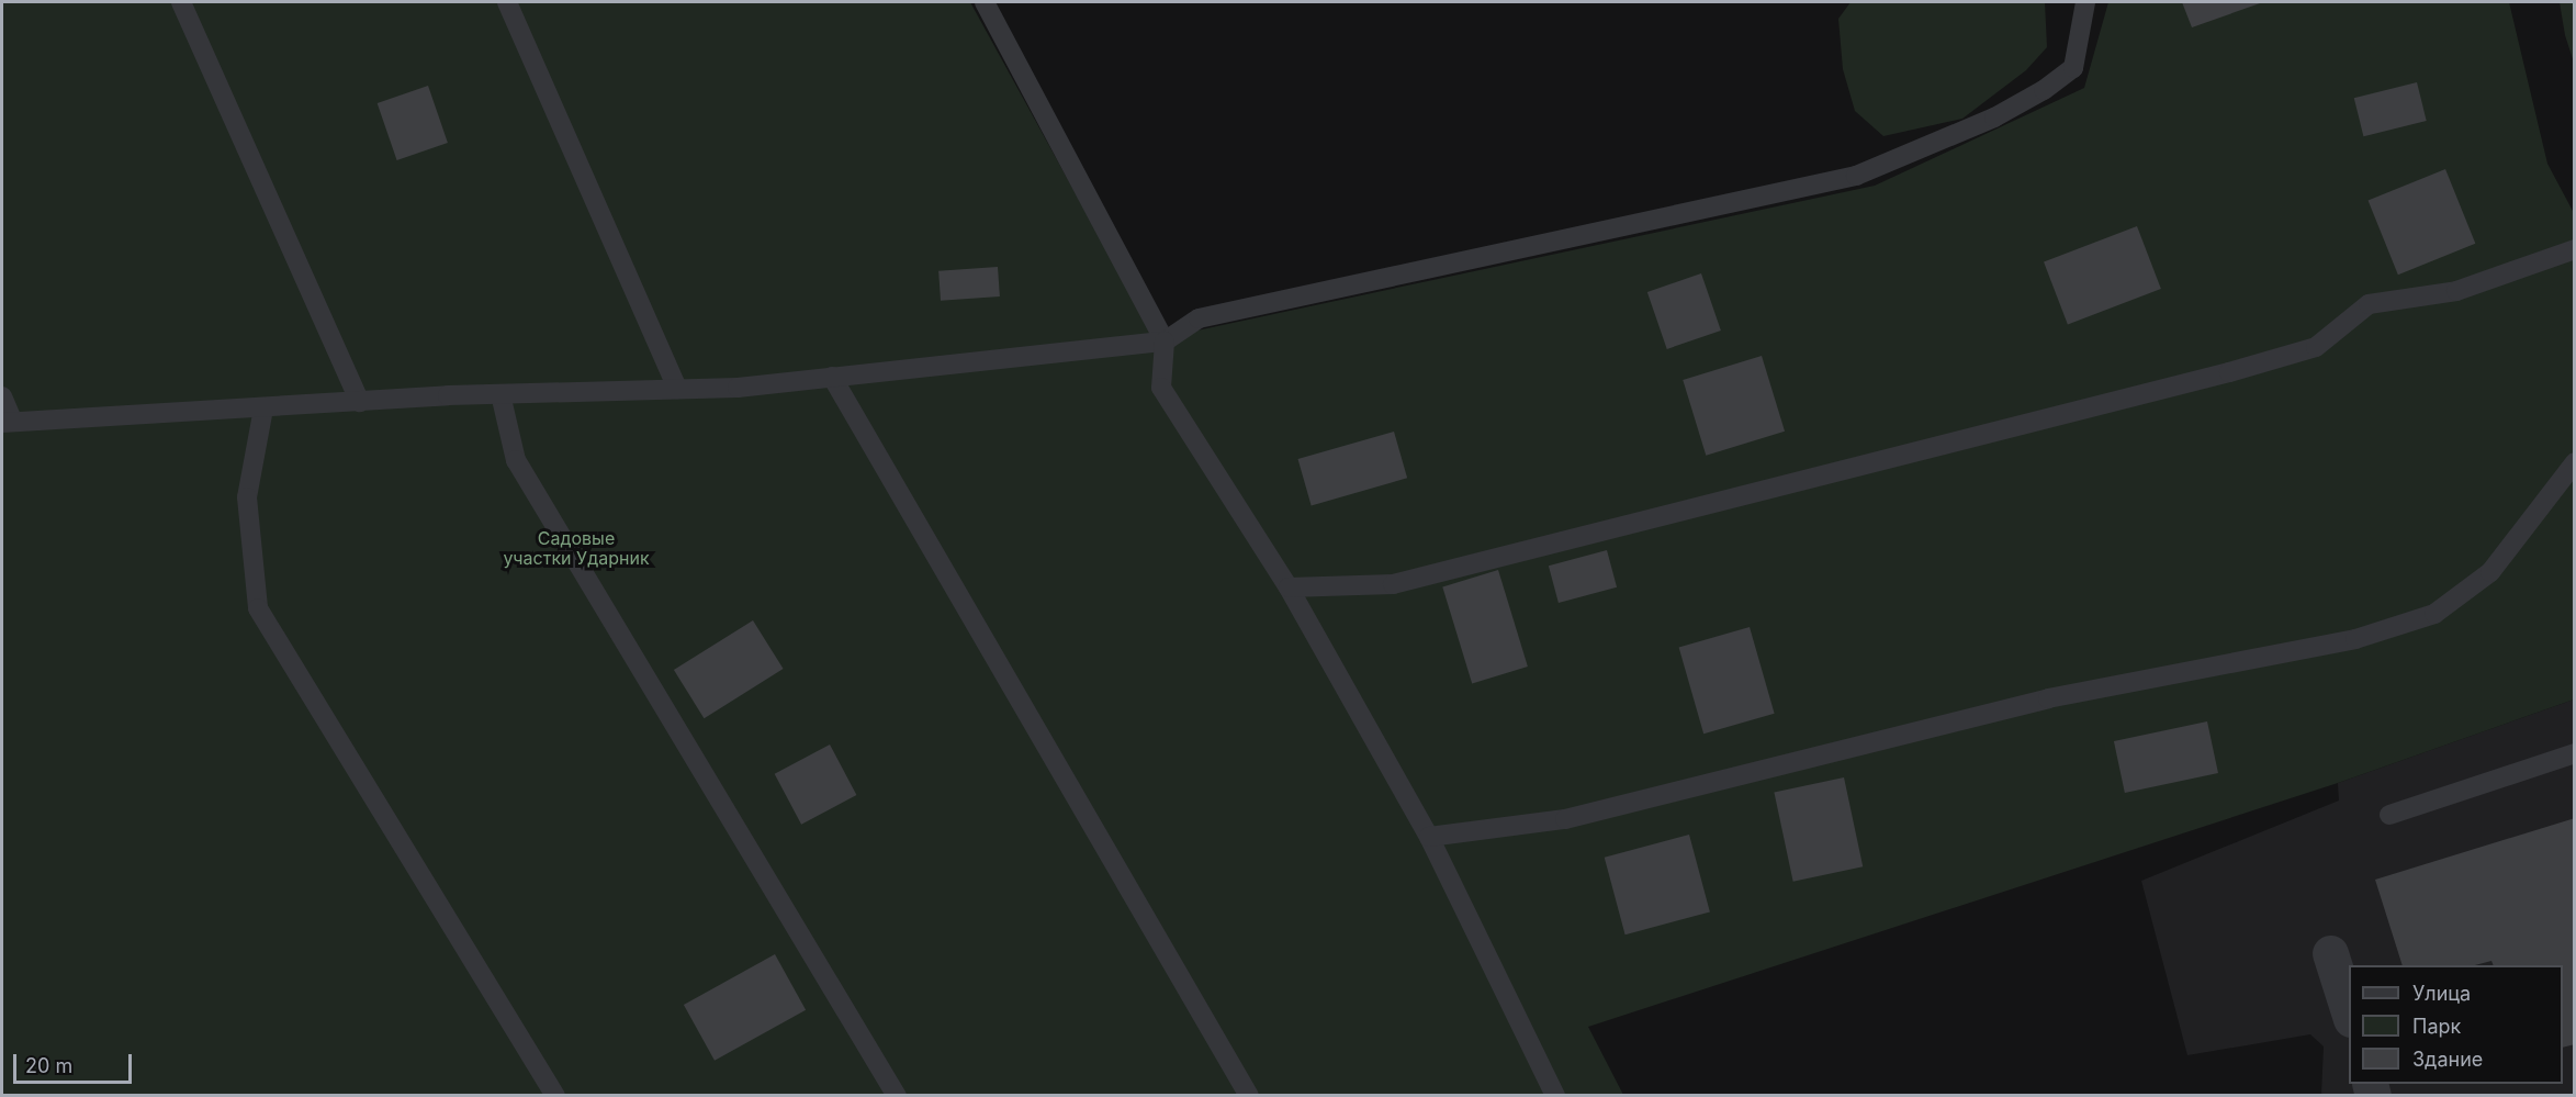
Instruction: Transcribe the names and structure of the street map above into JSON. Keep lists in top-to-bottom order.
{
  "parks": ["Садовые участки Ударник"],
  "legend": ["Улица", "Парк", "Здание"],
  "scale_bar": "20 m"
}
